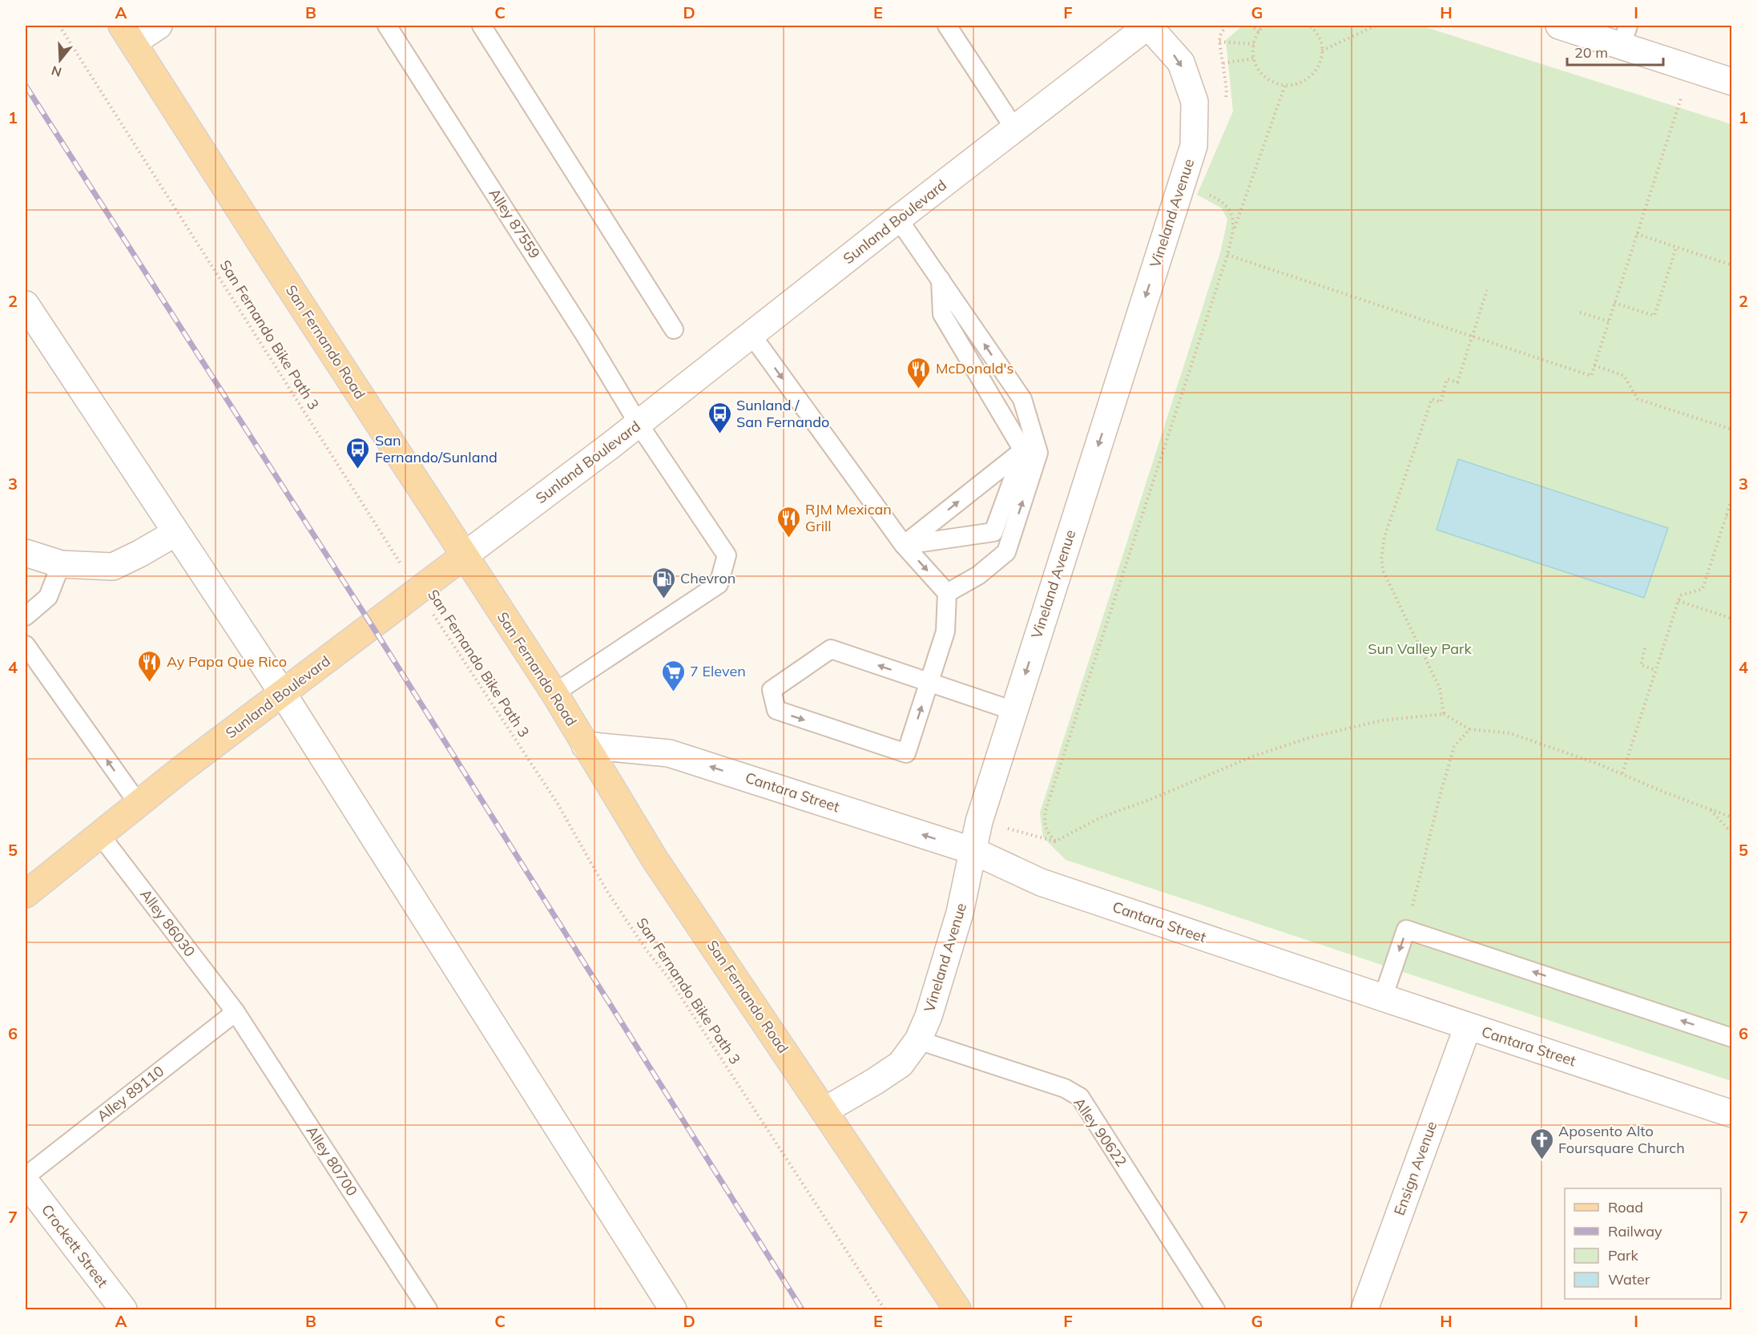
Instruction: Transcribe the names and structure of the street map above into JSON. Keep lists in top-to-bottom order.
{
  "streets": {
    "main road": ["Sunland Boulevard", "San Fernando Road"],
    "street": [
      "Vineland Avenue",
      "Cantara Street",
      "Ensign Avenue",
      "Crockett Street"
    ],
    "lane": [
      "Alley 87559",
      "Alley 86030",
      "Alley 89110",
      "Alley 90622",
      "Alley 80700"
    ],
    "path": ["San Fernando Bike Path 3"]
  },
  "crossings": [
    ["Vineland Avenue", "Sunland Boulevard"],
    ["Vineland Avenue", "San Fernando Road"],
    ["Vineland Avenue", "Cantara Street"],
    ["Vineland Avenue", "Alley 90622"],
    ["Sunland Boulevard", "Alley 87559"],
    ["Sunland Boulevard", "San Fernando Bike Path 3"],
    ["Sunland Boulevard", "San Fernando Road"],
    ["Sunland Boulevard", "Alley 86030"],
    ["Alley 87559", "San Fernando Road"],
    ["San Fernando Road", "Cantara Street"],
    ["Cantara Street", "Ensign Avenue"],
    ["Alley 86030", "Alley 89110"],
    ["Alley 86030", "Alley 80700"],
    ["Alley 89110", "Alley 80700"]
  ],
  "one_way": ["Vineland Avenue"],
  "parks": ["Sun Valley Park"],
  "places": {
    "restaurant": ["McDonald's", "RJM Mexican Grill", "Ay Papa Que Rico"],
    "bus stop": ["Sunland / San Fernando", "San Fernando/Sunland"],
    "fuel station": ["Chevron"],
    "supermarket": ["7 Eleven"],
    "church": ["Aposento Alto Foursquare Church"]
  },
  "legend": [
    "Road",
    "Railway",
    "Park",
    "Water"
  ],
  "scale_bar": "20 m",
  "north": "bottom",
  "grid": {
    "columns": [
      "A",
      "B",
      "C",
      "D",
      "E",
      "F",
      "G",
      "H",
      "I"
    ],
    "rows": [
      "1",
      "2",
      "3",
      "4",
      "5",
      "6",
      "7"
    ]
  }
}
